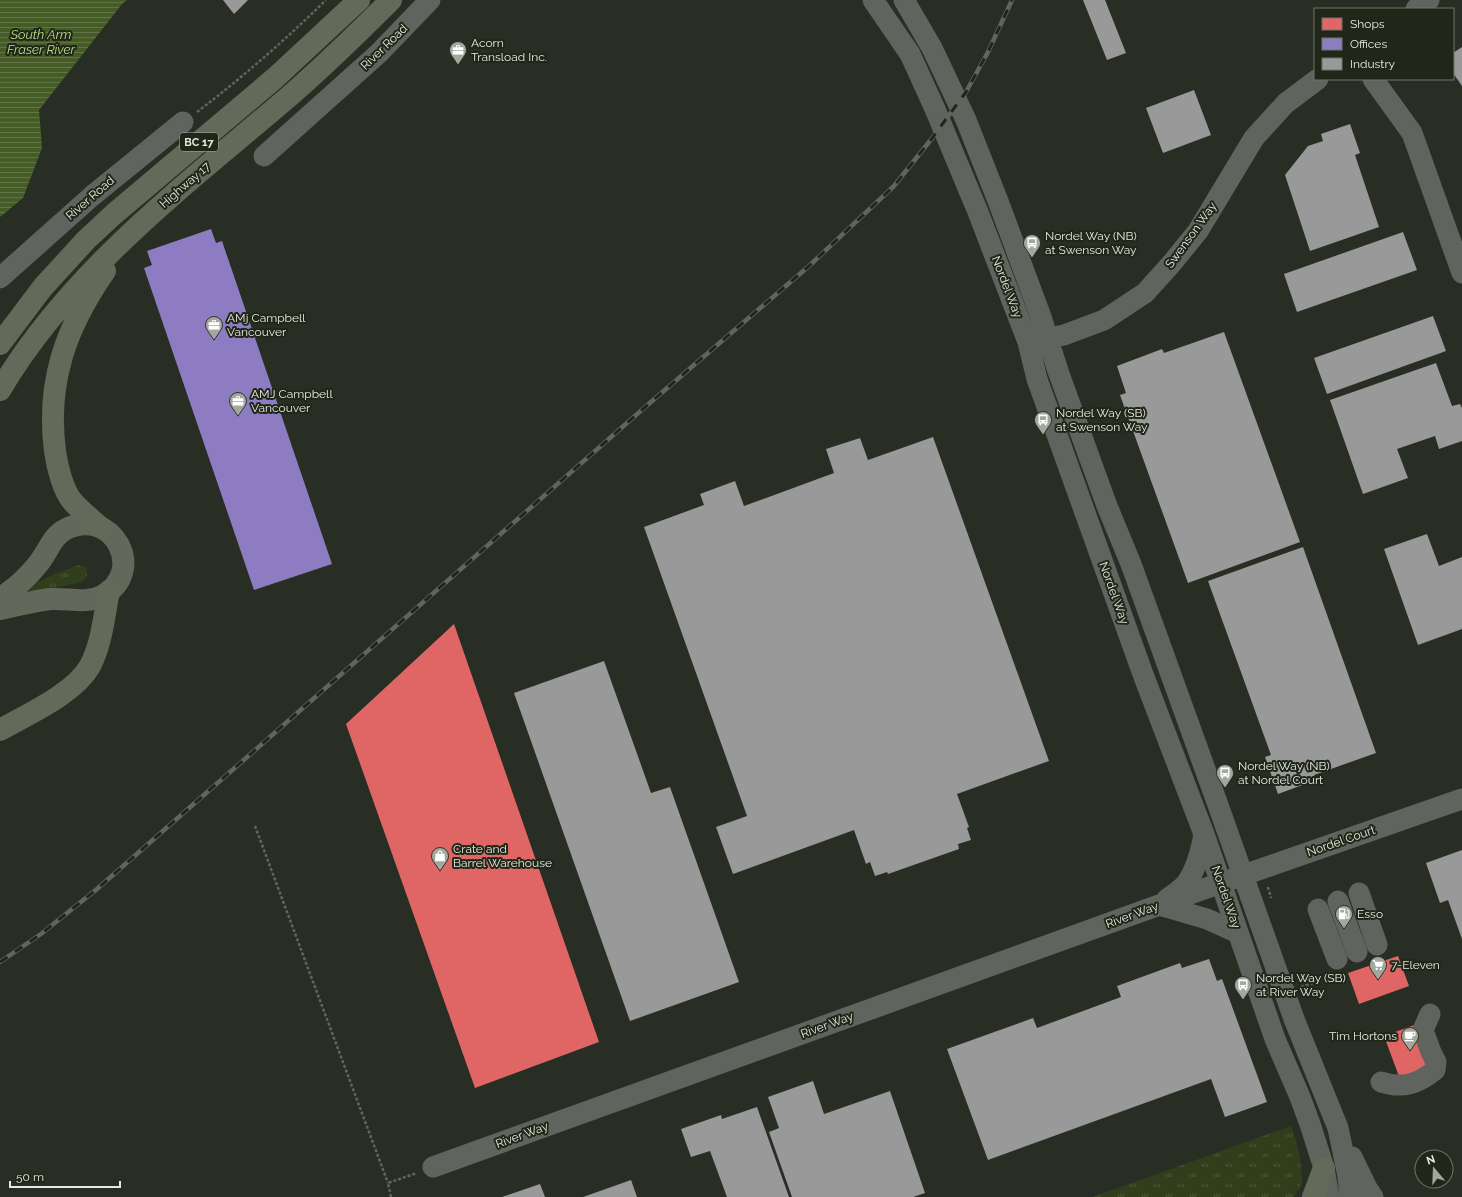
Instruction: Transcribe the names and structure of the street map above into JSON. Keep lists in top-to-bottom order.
{
  "streets": {
    "highway": ["BC 17", "Highway 17"],
    "street": [
      "River Road",
      "Swenson Way",
      "Nordel Way",
      "Nordel Court",
      "River Way"
    ]
  },
  "crossings": [
    ["BC 17", "Highway 17"],
    ["Swenson Way", "Nordel Way"],
    ["Nordel Way", "Nordel Court"],
    ["Nordel Way", "River Way"],
    ["Nordel Court", "River Way"]
  ],
  "water": ["South Arm Fraser River"],
  "places": {
    "office": ["Acorn Transload Inc.", "AMj Campbell Vancouver", "AMJ Campbell Vancouver"],
    "bus stop": [
      "Nordel Way (NB) at Swenson Way",
      "Nordel Way (SB) at Swenson Way",
      "Nordel Way (NB) at Nordel Court",
      "Nordel Way (SB) at River Way"
    ],
    "shop": ["Crate and Barrel Warehouse"],
    "fuel station": ["Esso"],
    "supermarket": ["7-Eleven"],
    "cafe": ["Tim Hortons"]
  },
  "legend": ["Shops", "Offices", "Industry"],
  "scale_bar": "50 m",
  "north": "top"
}
